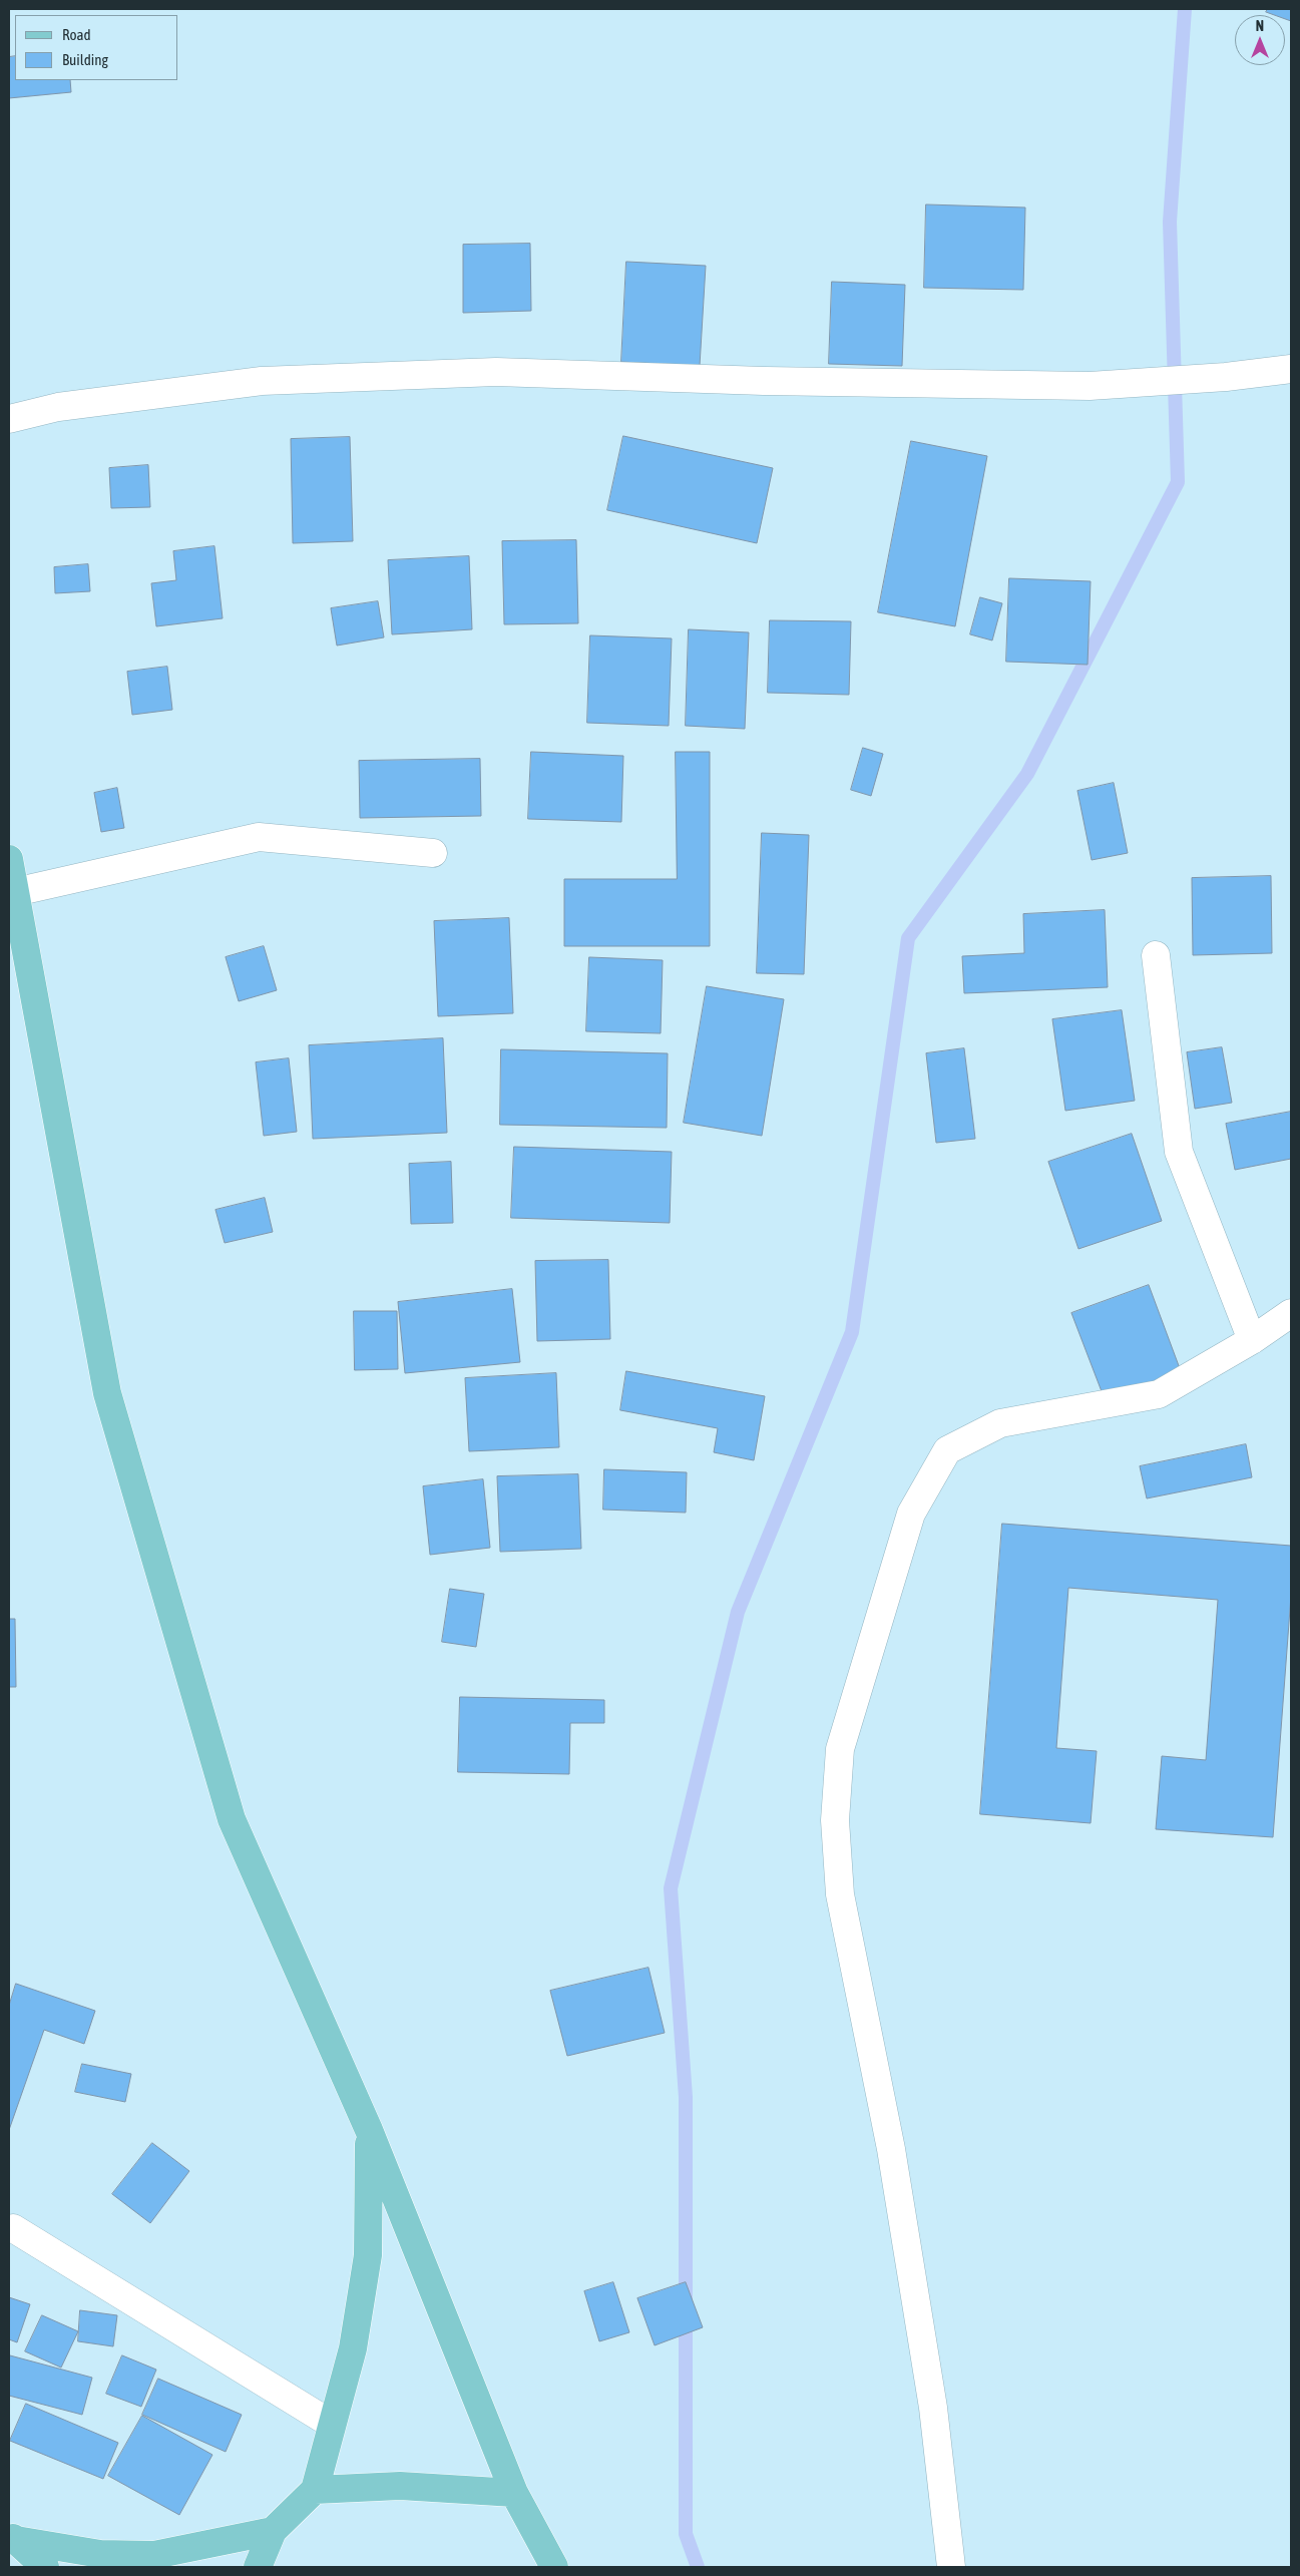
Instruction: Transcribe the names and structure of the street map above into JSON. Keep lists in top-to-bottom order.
{
  "legend": ["Road", "Building"],
  "north": "top"
}
